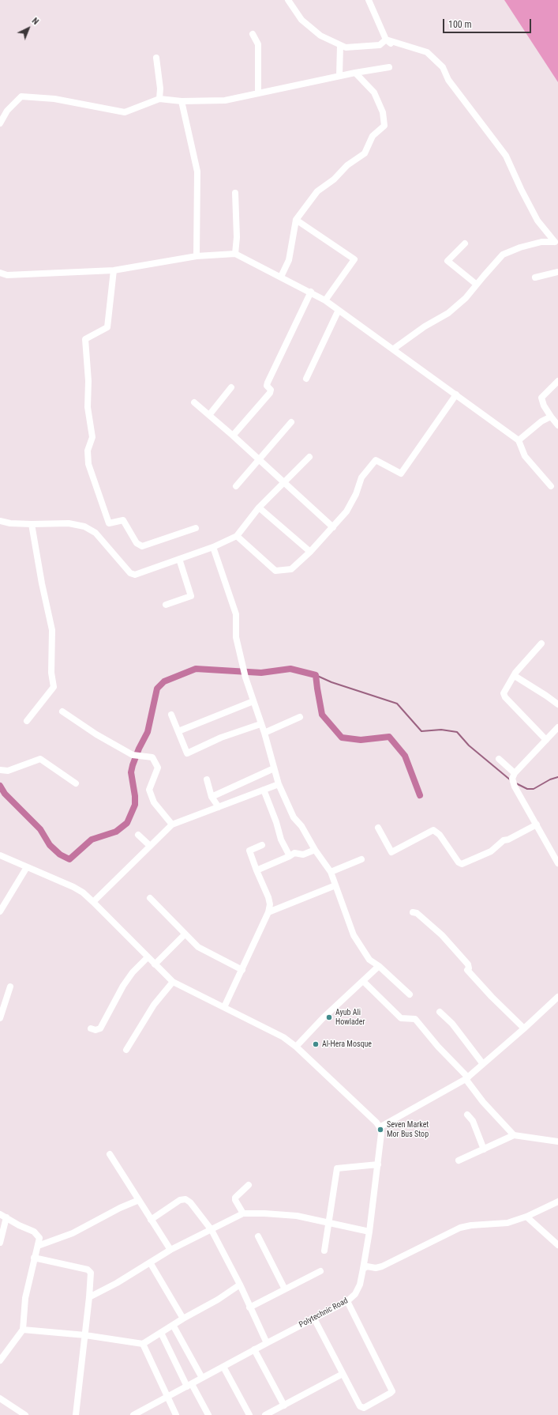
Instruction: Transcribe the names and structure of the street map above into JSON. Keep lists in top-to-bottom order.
{
  "streets": {
    "street": ["Polytechnic Road"]
  },
  "places": ["Ayub Ali Howlader", "Al-Hera Mosque", "Seven Market Mor Bus Stop"],
  "scale_bar": "100 m",
  "north": "top right"
}
